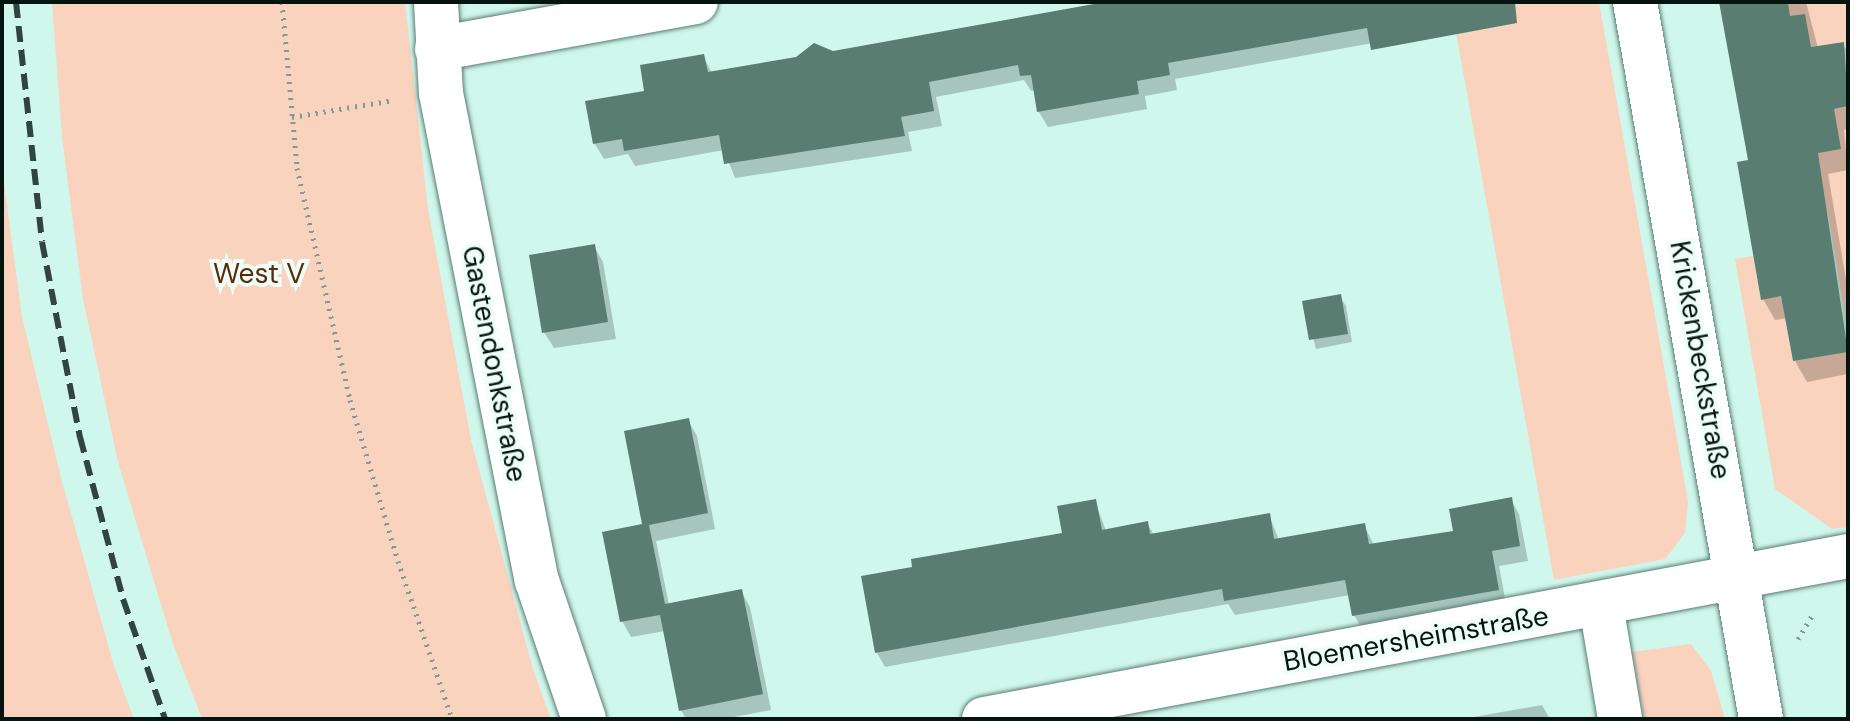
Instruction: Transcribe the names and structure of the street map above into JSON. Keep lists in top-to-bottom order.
{
  "streets": {
    "street": ["Krickenbeckstraße", "Gastendonkstraße", "Bloemersheimstraße"]
  },
  "crossings": [
    ["Krickenbeckstraße", "Bloemersheimstraße"]
  ],
  "parks": ["West V"]
}
